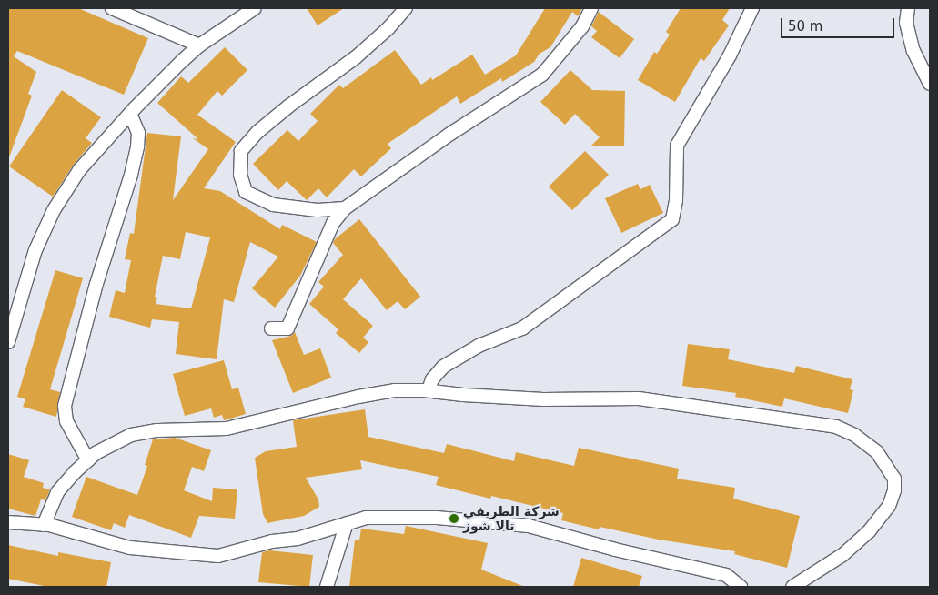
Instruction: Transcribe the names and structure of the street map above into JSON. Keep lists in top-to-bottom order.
{
  "places": ["شركة الطريفي تالا شوز"],
  "scale_bar": "50 m"
}
